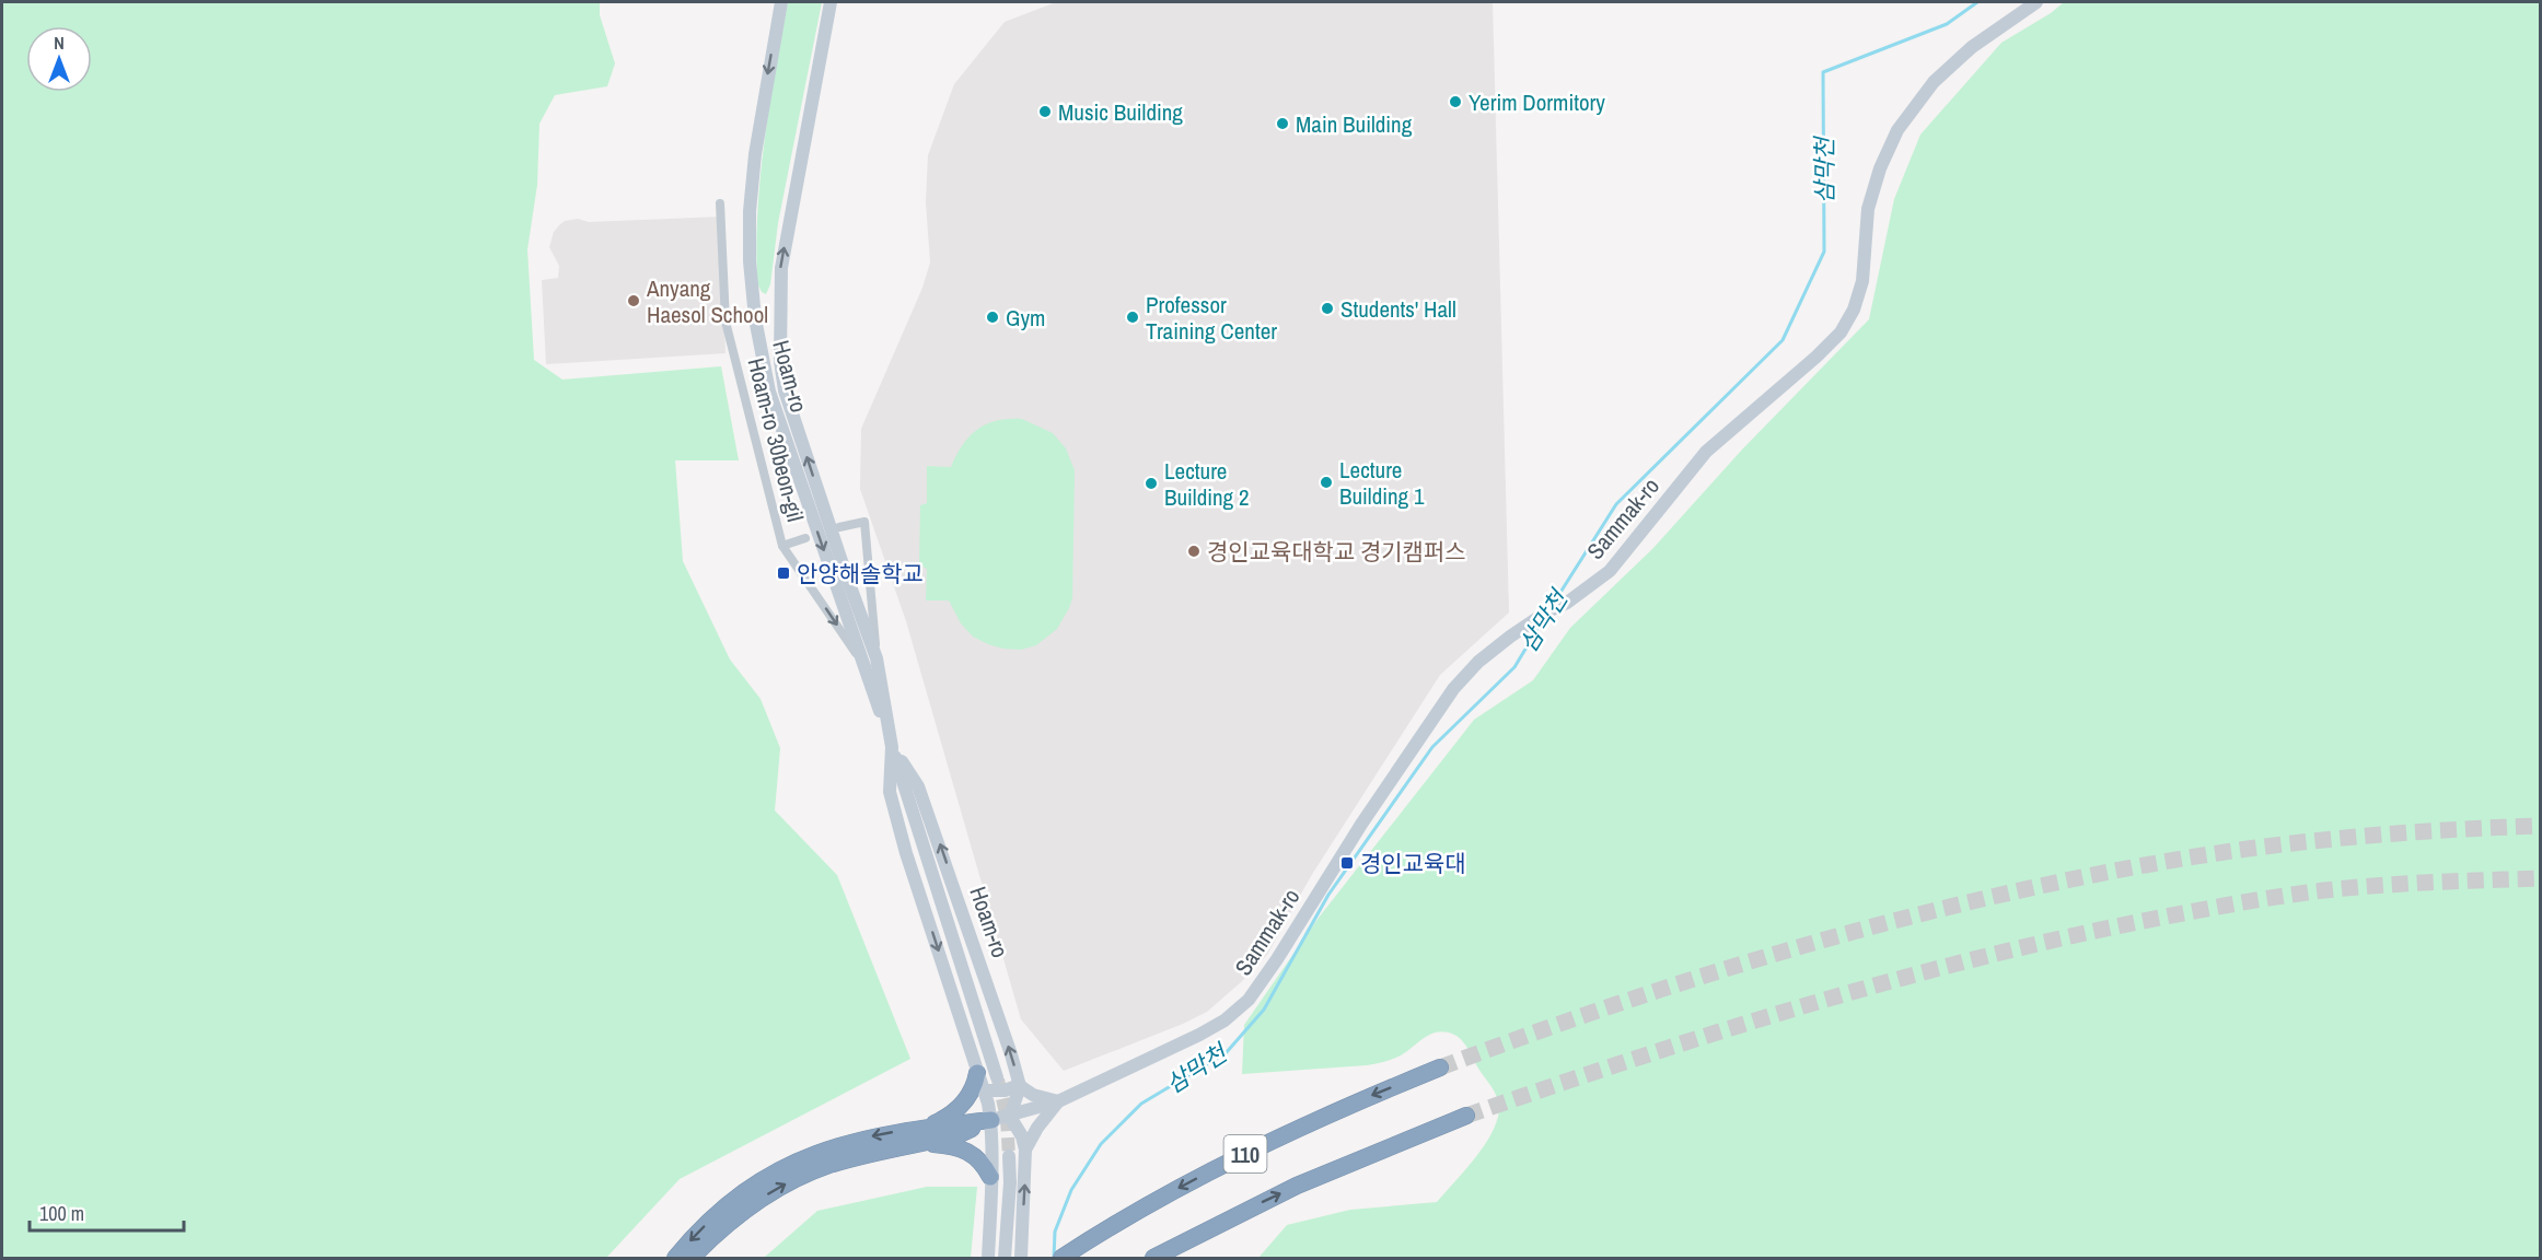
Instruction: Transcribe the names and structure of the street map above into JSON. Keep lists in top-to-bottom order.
{
  "streets": {
    "highway": ["110"],
    "main road": ["Hoam-ro", "Sammak-ro"],
    "street": ["Hoam-ro 30beon-gil"]
  },
  "crossings": [
    ["Hoam-ro", "Hoam-ro 30beon-gil"],
    ["Hoam-ro", "Sammak-ro"]
  ],
  "water": ["삼막천"],
  "places": {
    "other": [
      "Yerim Dormitory",
      "Music Building",
      "Main Building",
      "Anyang Haesol School",
      "Students' Hall",
      "Gym",
      "Professor Training Center",
      "Lecture Building 1",
      "Lecture Building 2",
      "경인교육대학교 경기캠퍼스"
    ],
    "transit": ["안양해솔학교", "경인교육대"]
  },
  "scale_bar": "100 m",
  "north": "top"
}
